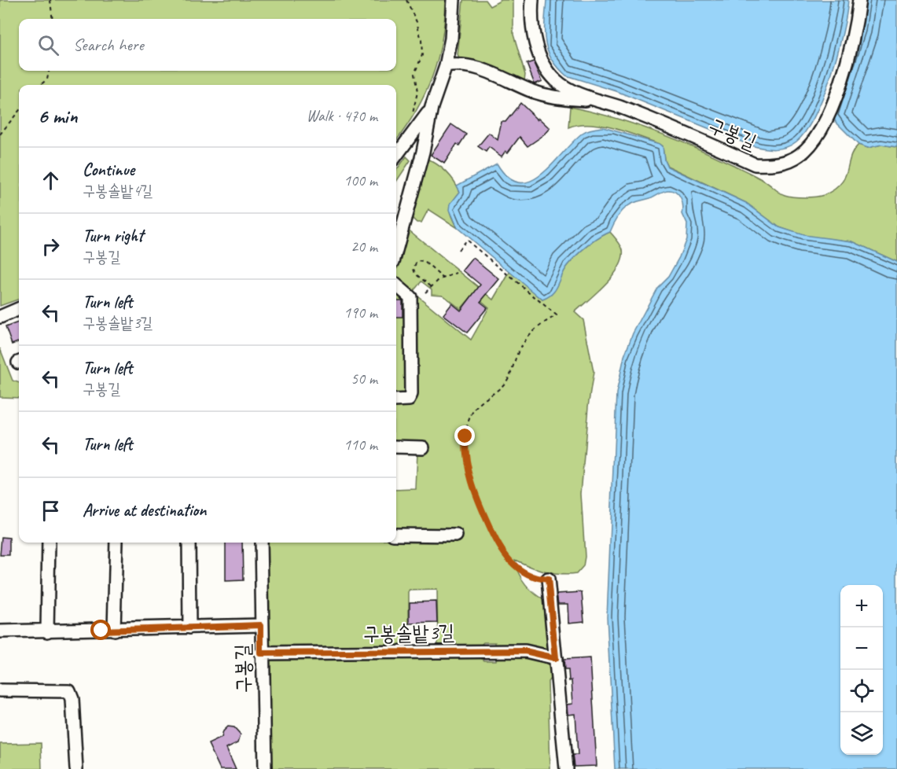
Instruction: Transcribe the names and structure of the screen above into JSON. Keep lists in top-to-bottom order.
{
  "streets": {
    "street": ["구봉길", "구봉솔밭3길"]
  },
  "crossings": [
    ["구봉길", "구봉솔밭3길"]
  ],
  "page": {
    "search": "Search here",
    "heading": ["6 min", "Walk · 470 m"],
    "list": [
      ["Continue", "구봉솔밭4길", "100 m"],
      ["Turn right", "구봉길", "20 m"],
      ["Turn left", "구봉솔밭3길", "190 m"],
      ["Turn left", "구봉길", "50 m"],
      ["Turn left", "110 m"],
      "Arrive at destination"
    ],
    "map_buttons": ["+", "−"]
  }
}
